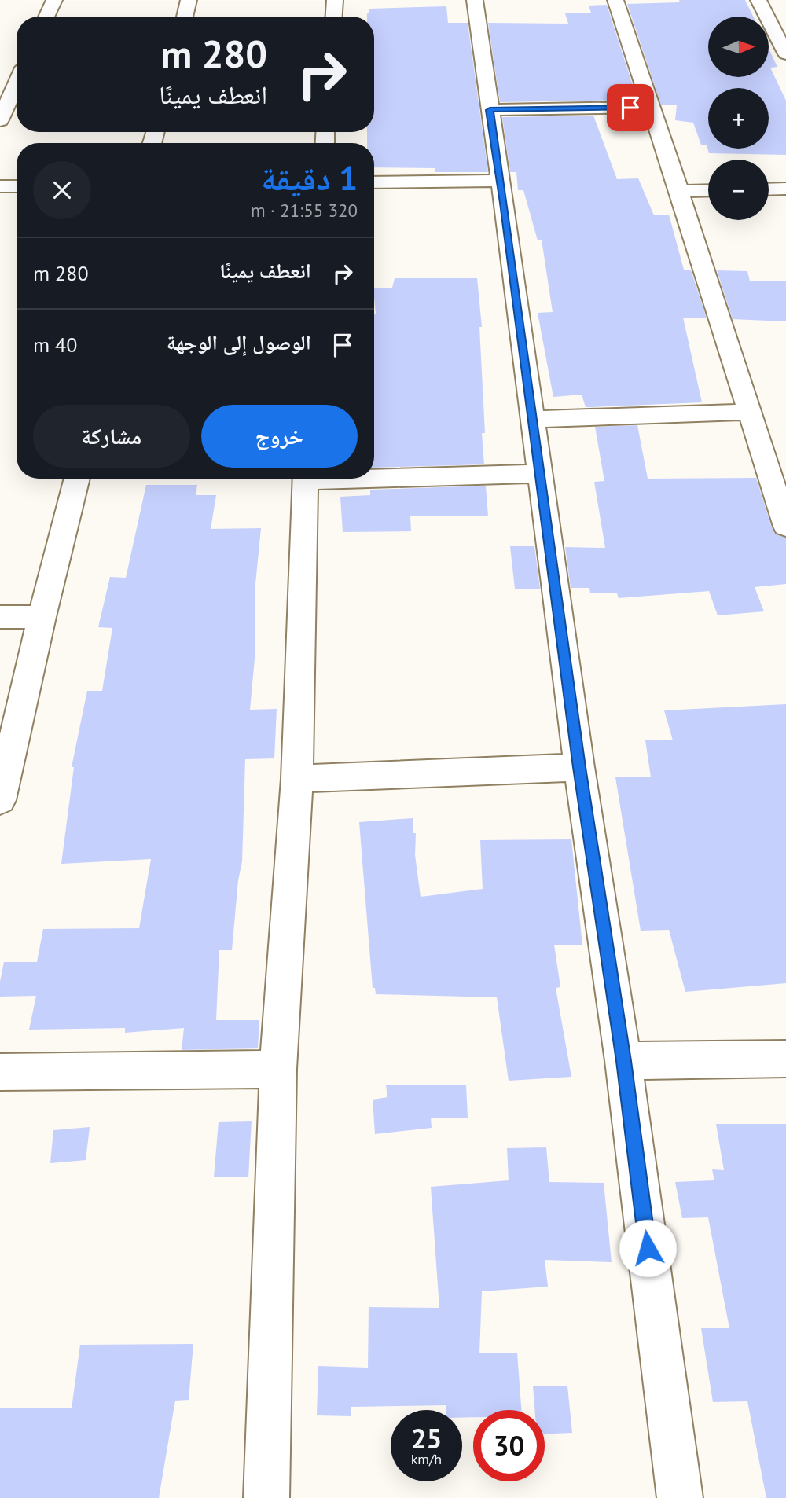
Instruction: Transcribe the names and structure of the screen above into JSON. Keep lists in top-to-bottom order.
{
  "north": "right",
  "page": {
    "map_buttons": ["+", "−"],
    "turn": ["280 m", "انعطف يمينًا"],
    "heading": ["1 دقيقة", "320 m · 21:55"],
    "list": [
      {
        "name": "انعطف يمينًا",
        "value": "280 m"
      },
      {
        "name": "الوصول إلى الوجهة",
        "value": "40 m"
      }
    ],
    "buttons": ["خروج", "مشاركة"],
    "speed": "25 km/h",
    "limit": "30"
  }
}
